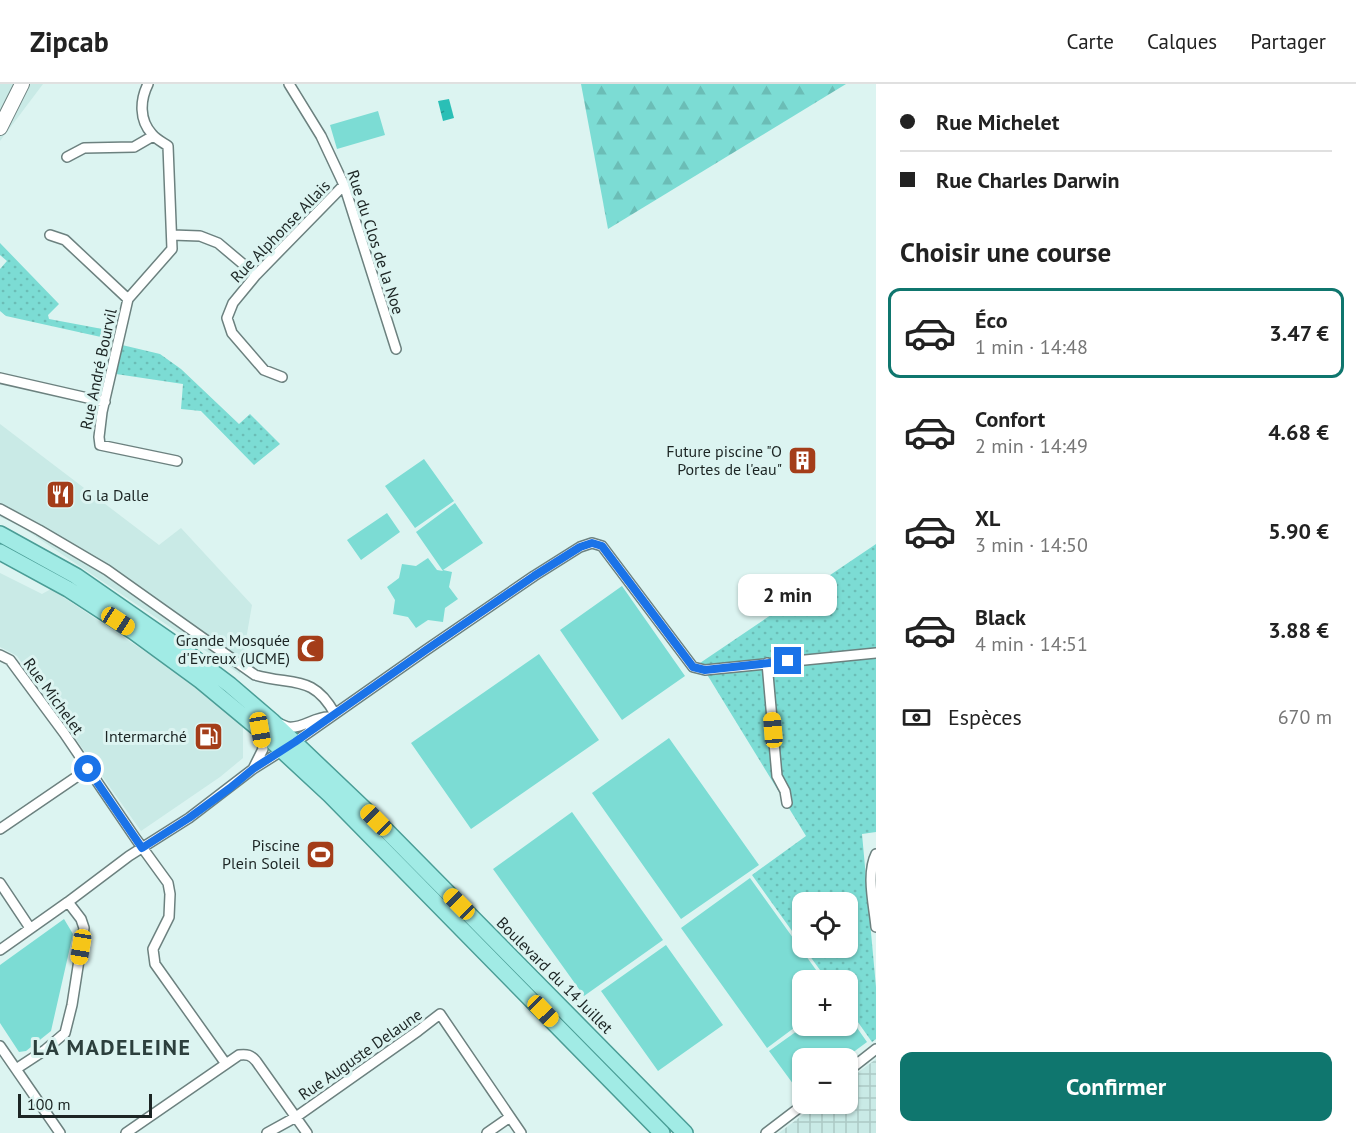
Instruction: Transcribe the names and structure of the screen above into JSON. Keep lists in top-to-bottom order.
{
  "streets": {
    "main road": ["Boulevard du 14 Juillet"],
    "street": [
      "Rue Alphonse Allais",
      "Rue du Clos de la Noe",
      "Rue André Bourvil",
      "Rue Michelet",
      "Rue Auguste Delaune"
    ]
  },
  "crossings": [
    ["Rue Alphonse Allais", "Rue du Clos de la Noe"]
  ],
  "districts": ["LA MADELEINE"],
  "places": {
    "building": ["Future piscine \"O Portes de l'eau\""],
    "restaurant": ["G la Dalle"],
    "mosque": ["Grande Mosquée d'Evreux (UCME)"],
    "fuel station": ["Intermarché"],
    "sports": ["Piscine Plein Soleil"]
  },
  "scale_bar": "100 m",
  "page": {
    "header": "Zipcab",
    "nav": ["Carte", "Calques", "Partager"],
    "banner": ["Rue Michelet", "Rue Charles Darwin"],
    "heading": "Choisir une course",
    "list": [
      {
        "name": "Éco",
        "note": "1 min · 14:48",
        "value": "3.47 €"
      },
      {
        "name": "Confort",
        "note": "2 min · 14:49",
        "value": "4.68 €"
      },
      {
        "name": "XL",
        "note": "3 min · 14:50",
        "value": "5.90 €"
      },
      {
        "name": "Black",
        "note": "4 min · 14:51",
        "value": "3.88 €"
      }
    ],
    "bubble": "2 min",
    "pay": ["Espèces", "670 m"],
    "map_buttons": ["+", "−"],
    "buttons": "Confirmer",
    "scale": "100 m"
  }
}
